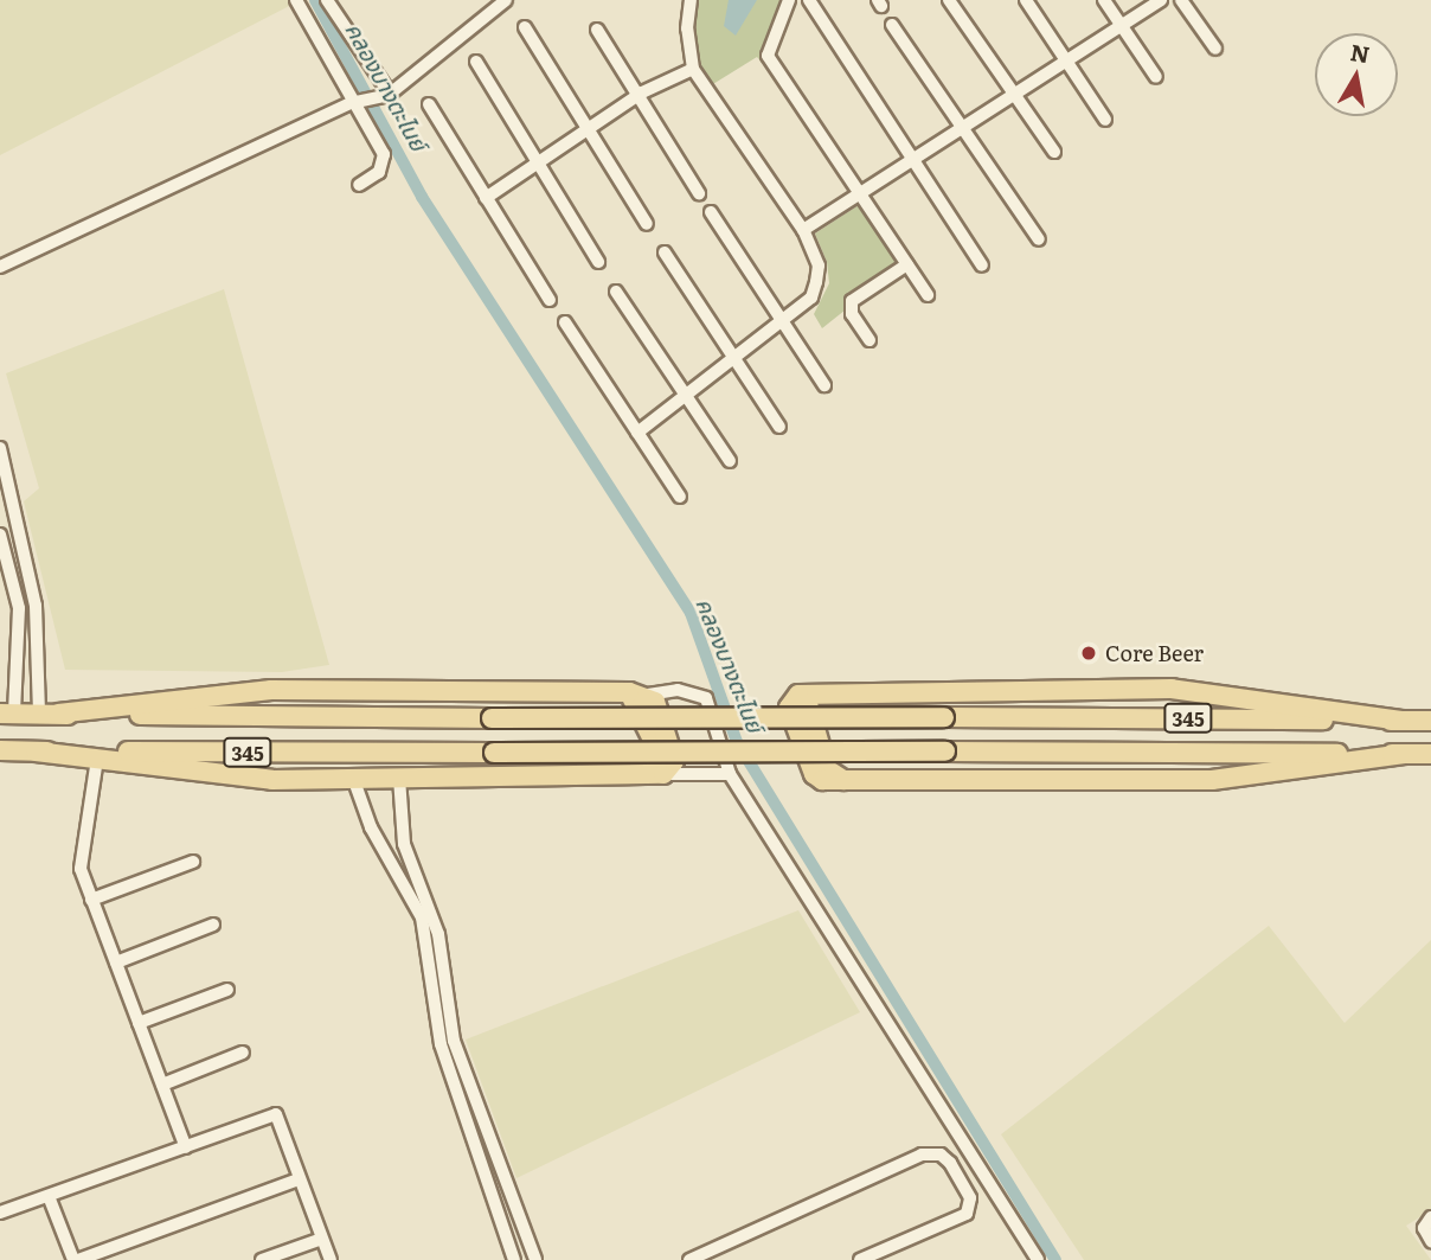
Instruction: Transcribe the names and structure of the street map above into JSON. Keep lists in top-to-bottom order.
{
  "streets": {
    "main road": ["345"]
  },
  "water": ["คลองบางตะไนย์"],
  "places": ["Core Beer"],
  "north": "top"
}
